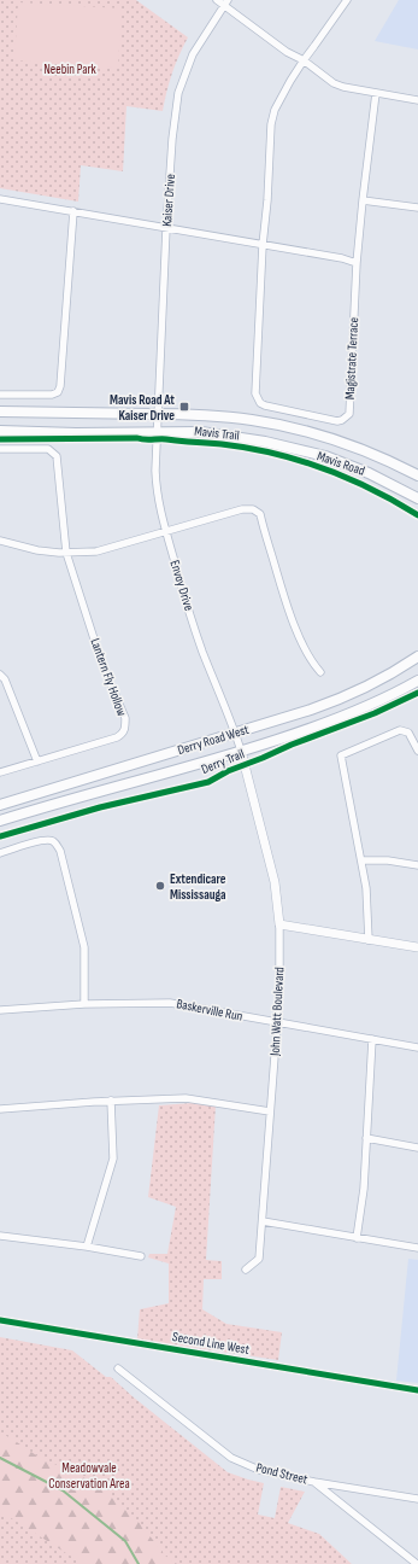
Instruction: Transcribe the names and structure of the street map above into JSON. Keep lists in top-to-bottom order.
{
  "streets": {
    "main road": ["Mavis Road", "Derry Road West"],
    "street": [
      "Kaiser Drive",
      "Magistrate Terrace",
      "Envoy Drive",
      "Lantern Fly Hollow",
      "Baskerville Run",
      "John Watt Boulevard",
      "Second Line West",
      "Pond Street"
    ],
    "cycle path": ["Mavis Trail", "Derry Trail"]
  },
  "crossings": [
    ["Kaiser Drive", "Mavis Road"],
    ["Kaiser Drive", "Envoy Drive"],
    ["Mavis Road", "Envoy Drive"],
    ["Envoy Drive", "Derry Road West"],
    ["Envoy Drive", "John Watt Boulevard"],
    ["Derry Road West", "John Watt Boulevard"],
    ["Baskerville Run", "John Watt Boulevard"]
  ],
  "parks": ["Neebin Park", "Meadowvale Conservation Area"],
  "places": {
    "transit": ["Mavis Road At Kaiser Drive"],
    "other": ["Extendicare Mississauga"]
  }
}
